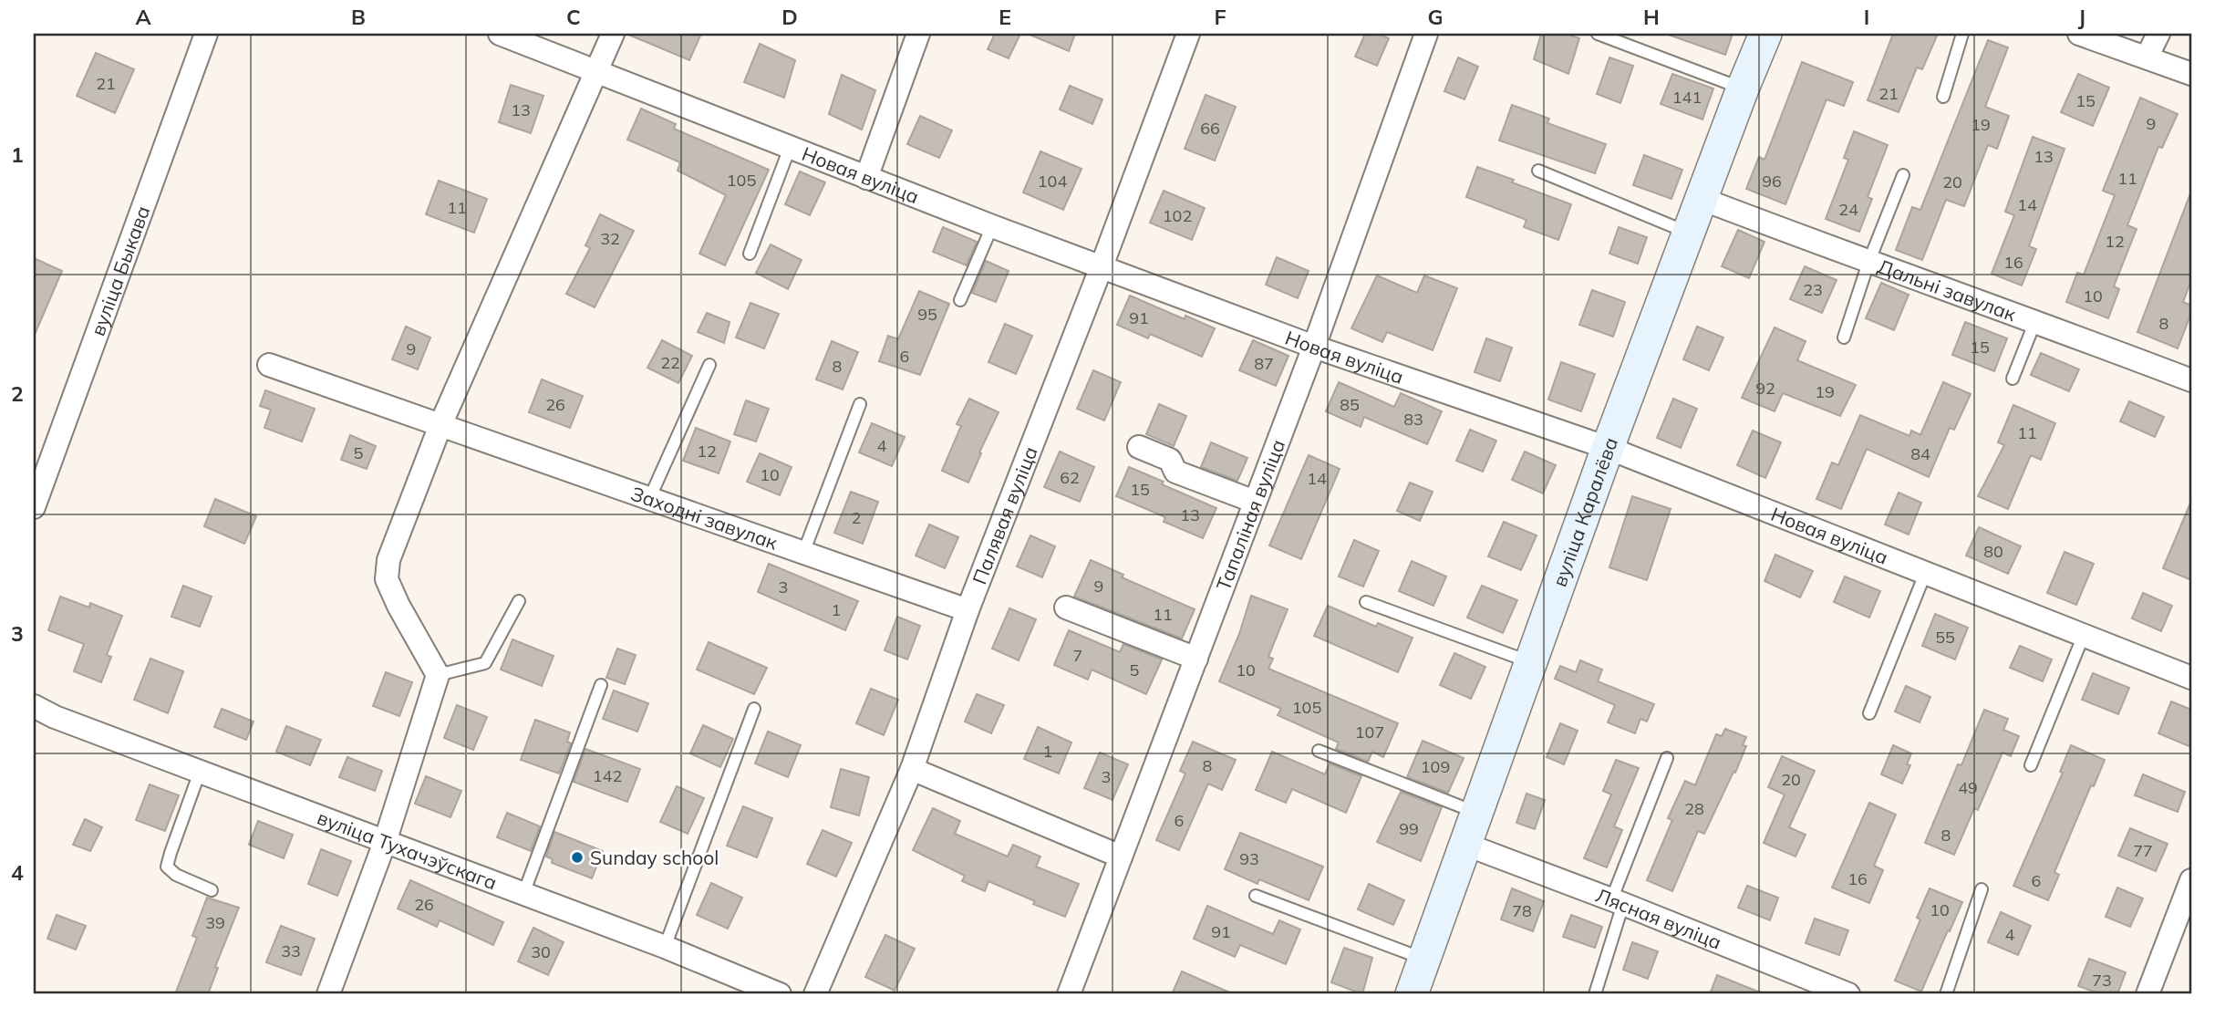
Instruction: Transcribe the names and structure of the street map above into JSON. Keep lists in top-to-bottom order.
{
  "streets": {
    "main road": ["вуліца Каралёва"],
    "street": [
      "Новая вуліца",
      "вуліца Быкава",
      "Дальні завулак",
      "Палявая вуліца",
      "Тапаліная вуліца",
      "Заходні завулак",
      "вуліца Тухачэўскага",
      "Лясная вуліца"
    ]
  },
  "crossings": [
    ["Новая вуліца", "вуліца Каралёва"],
    ["Новая вуліца", "Палявая вуліца"],
    ["Новая вуліца", "Тапаліная вуліца"],
    ["Дальні завулак", "вуліца Каралёва"],
    ["вуліца Каралёва", "Лясная вуліца"],
    ["Палявая вуліца", "Заходні завулак"]
  ],
  "places": ["Sunday school"],
  "house_numbers": [
    "21",
    "21",
    "141",
    "15",
    "13",
    "9",
    "19",
    "66",
    "13",
    "11",
    "105",
    "104",
    "96",
    "20",
    "14",
    "11",
    "24",
    "102",
    "32",
    "12",
    "16",
    "23",
    "10",
    "95",
    "91",
    "8",
    "15",
    "9",
    "6",
    "22",
    "87",
    "8",
    "92",
    "19",
    "26",
    "85",
    "83",
    "11",
    "4",
    "12",
    "5",
    "84",
    "10",
    "62",
    "14",
    "15",
    "13",
    "2",
    "80",
    "9",
    "3",
    "1",
    "11",
    "55",
    "7",
    "5",
    "10",
    "105",
    "107",
    "1",
    "8",
    "109",
    "142",
    "3",
    "20",
    "49",
    "28",
    "6",
    "99",
    "8",
    "77",
    "93",
    "16",
    "6",
    "26",
    "10",
    "78",
    "39",
    "91",
    "4",
    "33",
    "30",
    "73"
  ],
  "grid": {
    "columns": [
      "A",
      "B",
      "C",
      "D",
      "E",
      "F",
      "G",
      "H",
      "I",
      "J"
    ],
    "rows": [
      "1",
      "2",
      "3",
      "4"
    ]
  }
}
